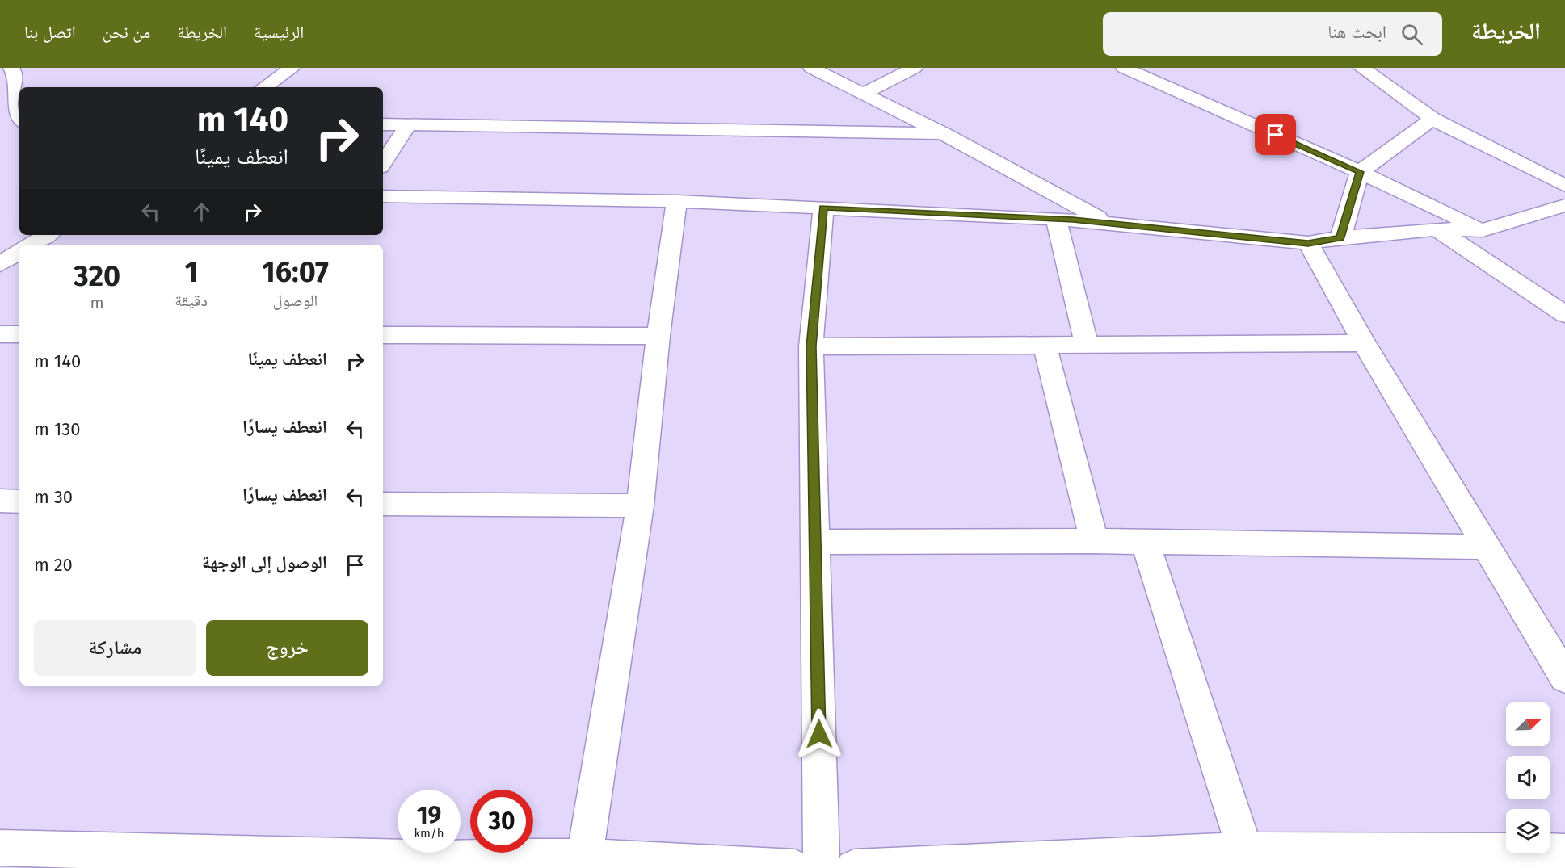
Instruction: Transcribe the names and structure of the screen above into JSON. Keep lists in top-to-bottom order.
{
  "north": "top right",
  "page": {
    "header": "الخريطة",
    "search": "ابحث هنا",
    "nav": [
      "الرئيسية",
      "الخريطة",
      "من نحن",
      "اتصل بنا"
    ],
    "turn": ["140 m", "انعطف يمينًا"],
    "eta": [
      "16:07",
      "الوصول",
      "1",
      "دقيقة",
      "320",
      "m"
    ],
    "list": [
      {
        "name": "انعطف يمينًا",
        "value": "140 m"
      },
      {
        "name": "انعطف يسارًا",
        "value": "130 m"
      },
      {
        "name": "انعطف يسارًا",
        "value": "30 m"
      },
      {
        "name": "الوصول إلى الوجهة",
        "value": "20 m"
      }
    ],
    "buttons": ["خروج", "مشاركة"],
    "speed": "19 km/h",
    "limit": "30"
  }
}
